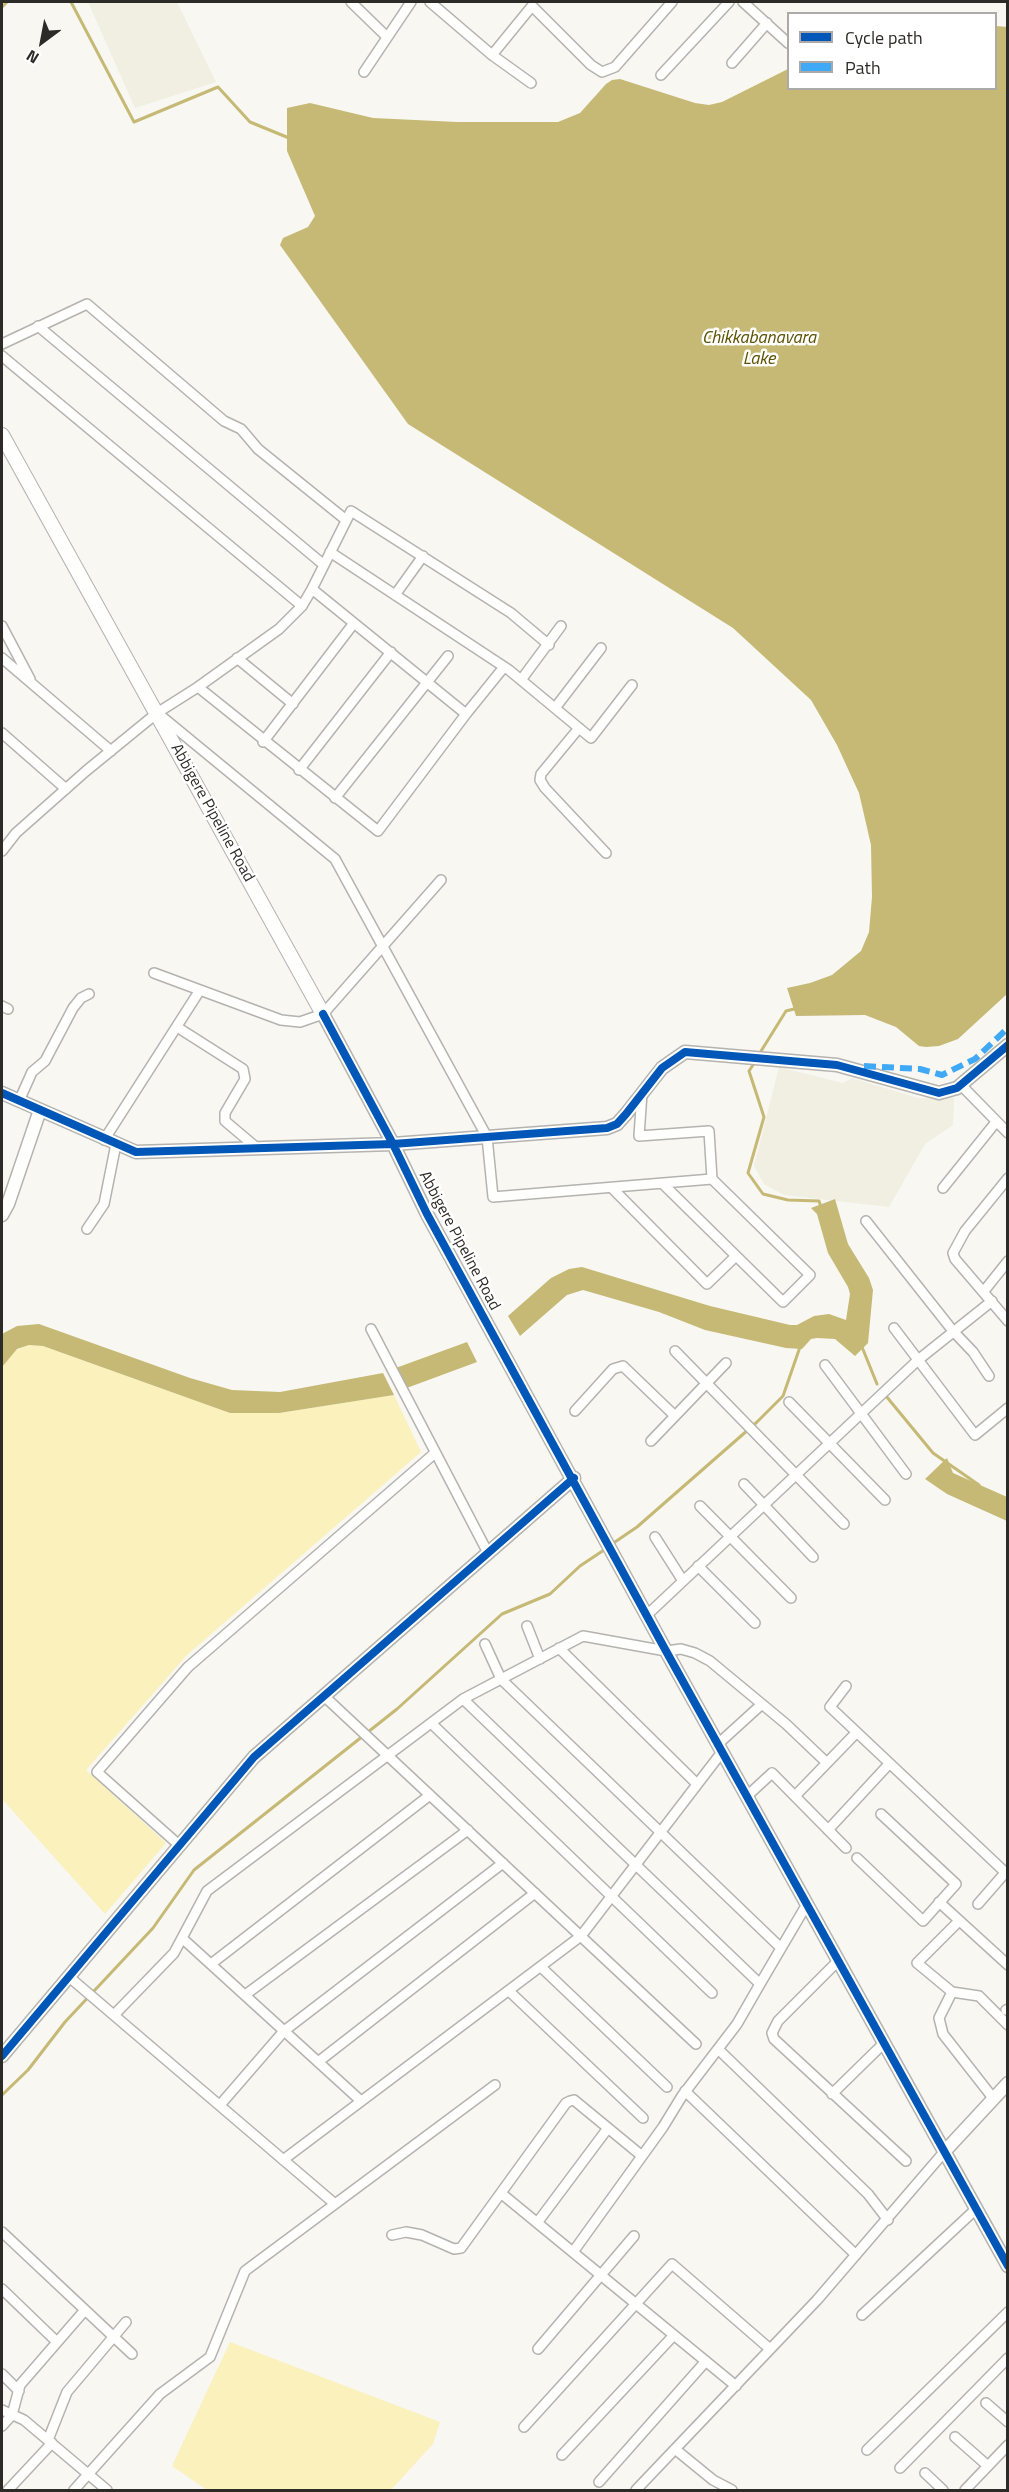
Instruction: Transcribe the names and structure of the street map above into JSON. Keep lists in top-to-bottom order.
{
  "streets": {
    "main road": ["Abbigere Pipeline Road"]
  },
  "water": ["Chikkabanavara Lake"],
  "legend": ["Cycle path", "Path"],
  "north": "bottom left"
}
